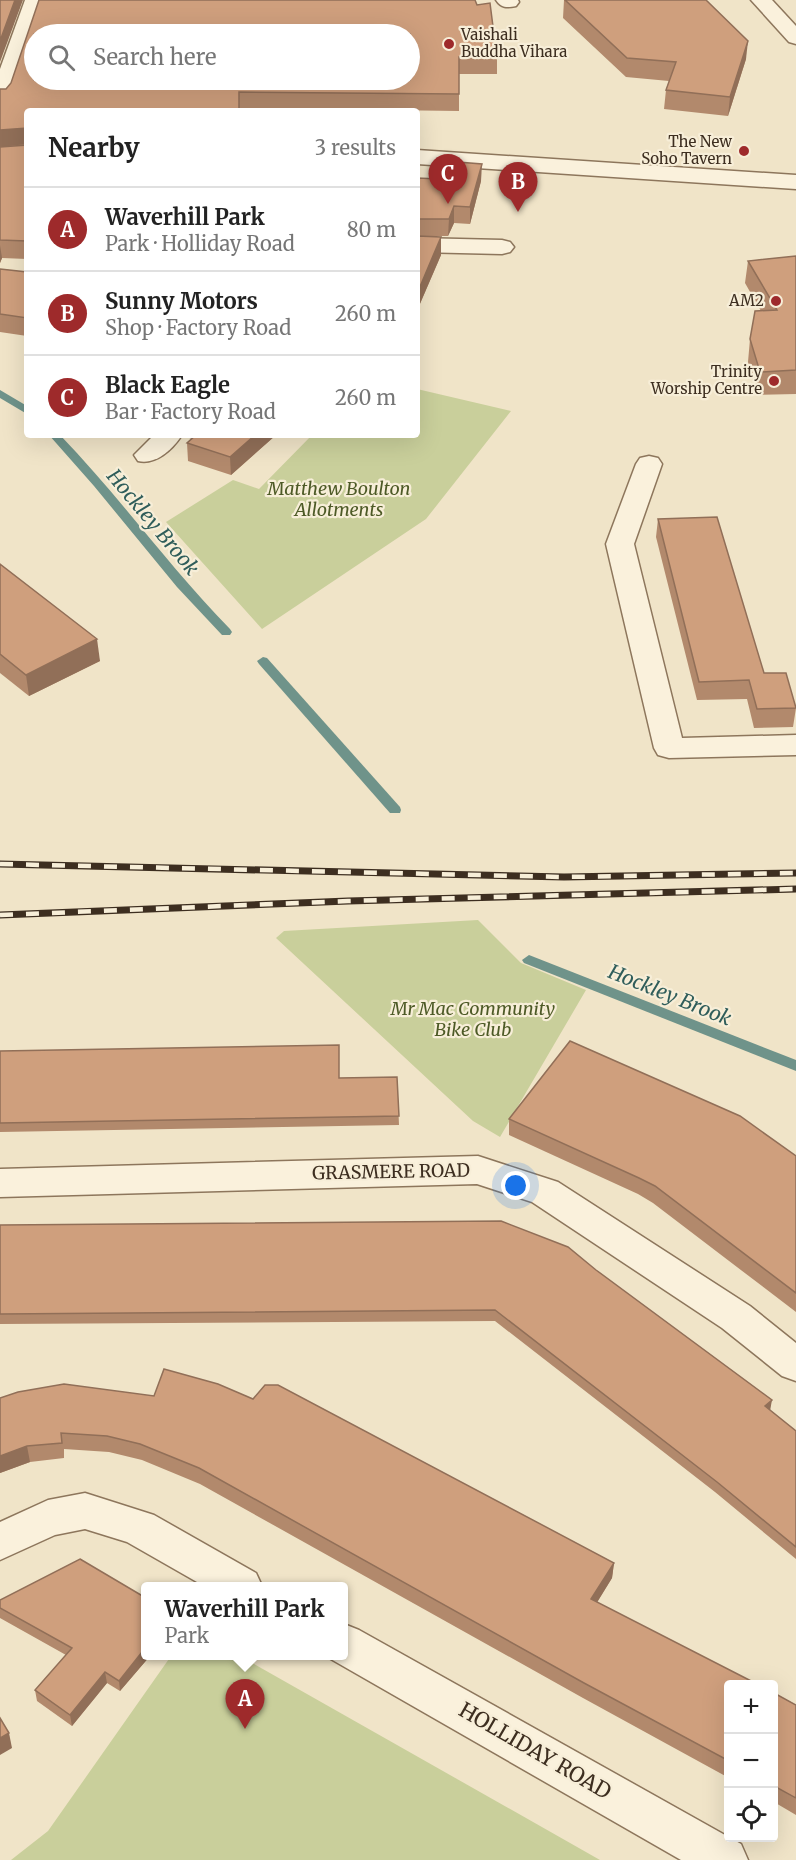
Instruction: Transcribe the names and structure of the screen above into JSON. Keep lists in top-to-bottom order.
{
  "streets": {
    "street": ["GRASMERE ROAD", "HOLLIDAY ROAD"]
  },
  "water": ["Hockley Brook"],
  "parks": ["Matthew Boulton Allotments", "Mr Mac Community Bike Club"],
  "places": [
    "Vaishali Buddha Vihara",
    "The New Soho Tavern",
    "AM2",
    "Trinity Worship Centre"
  ],
  "page": {
    "search": "Search here",
    "heading": ["Nearby", "3 results"],
    "pins": ["C", "B", "A"],
    "list": [
      {
        "mark": "A",
        "name": "Waverhill Park",
        "note": "Park · Holliday Road",
        "value": "80 m"
      },
      {
        "mark": "B",
        "name": "Sunny Motors",
        "note": "Shop · Factory Road",
        "value": "260 m"
      },
      {
        "mark": "C",
        "name": "Black Eagle",
        "note": "Bar · Factory Road",
        "value": "260 m"
      }
    ],
    "popup": ["Waverhill Park", "Park"],
    "map_buttons": ["+", "−"]
  }
}
